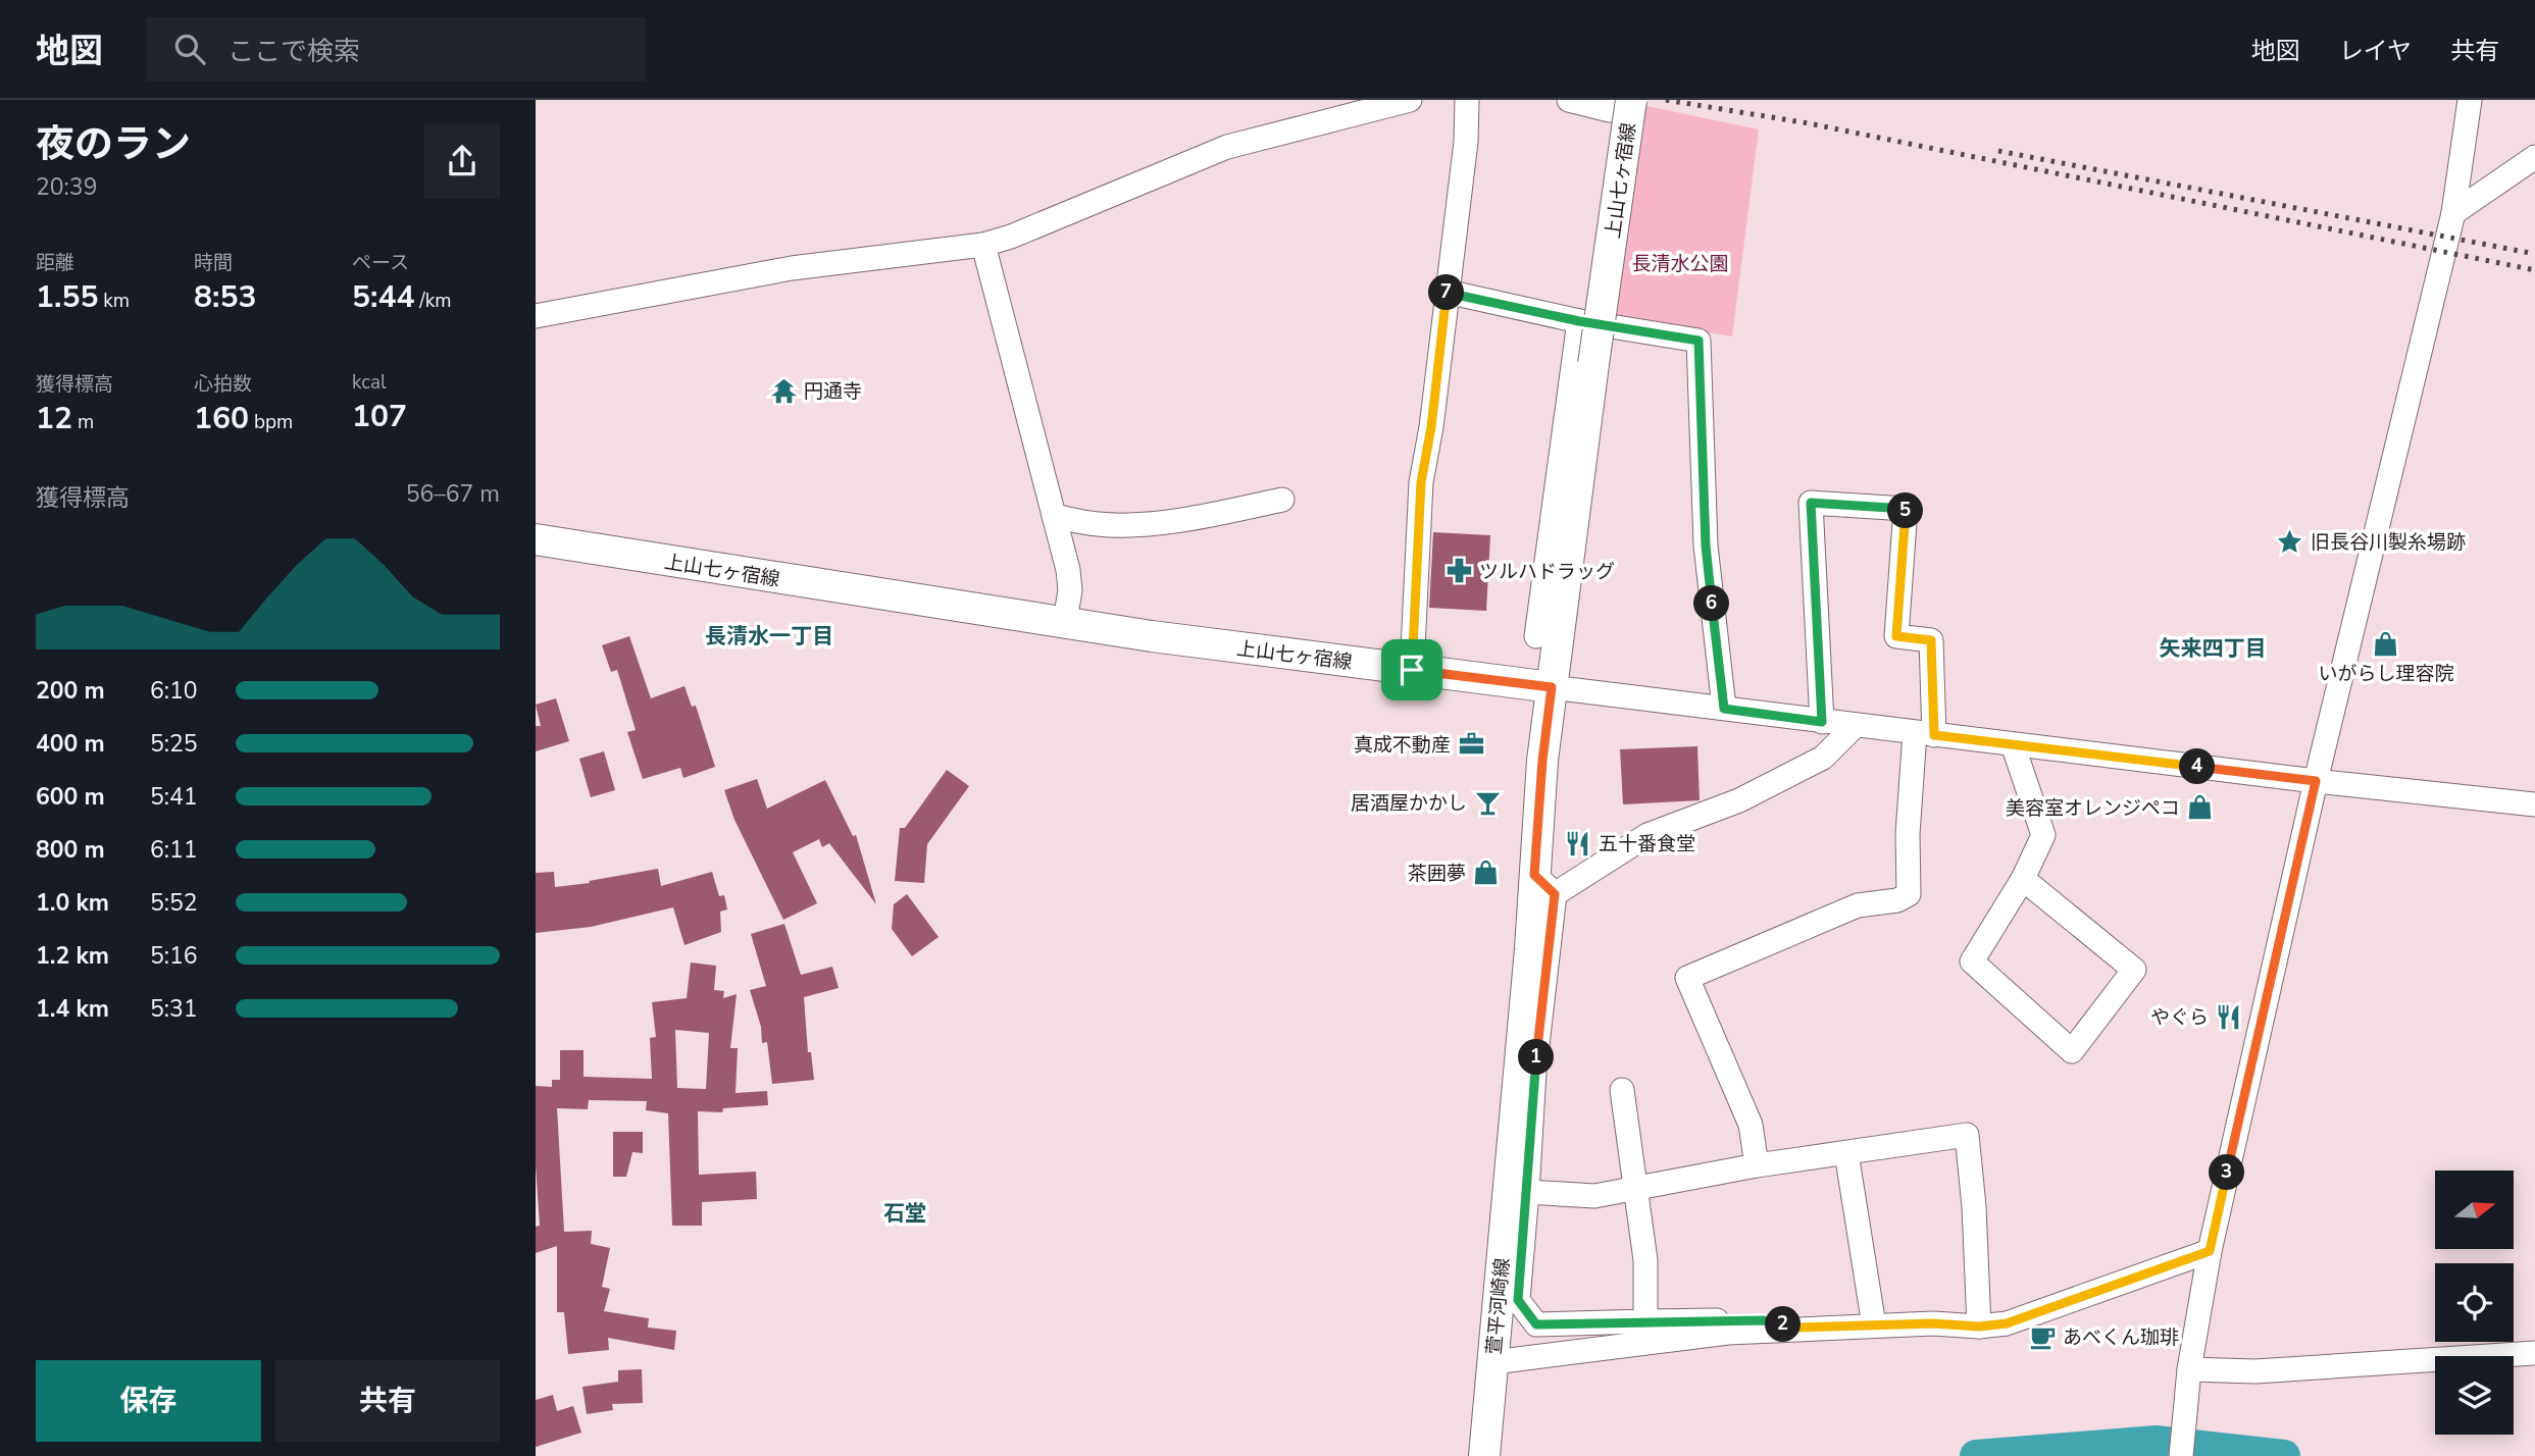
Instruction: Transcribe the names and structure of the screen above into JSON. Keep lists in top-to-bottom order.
{
  "streets": {
    "main road": ["上山七ヶ宿線", "萱平河崎線"]
  },
  "crossings": [
    ["上山七ヶ宿線", "萱平河崎線"]
  ],
  "districts": ["長清水一丁目", "矢来四丁目", "石堂"],
  "parks": ["長清水公園"],
  "places": {
    "temple": ["円通寺"],
    "place": ["旧長谷川製糸場跡"],
    "pharmacy": ["ツルハドラッグ"],
    "shop": ["いがらし理容院", "美容室オレンジペコ", "茶囲夢"],
    "office": ["真成不動産"],
    "bar": ["居酒屋かかし"],
    "restaurant": ["五十番食堂", "やぐら"],
    "cafe": ["あべくん珈琲"]
  },
  "north": "right",
  "page": {
    "header": "地図",
    "search": "ここで検索",
    "nav": ["地図", "レイヤ", "共有"],
    "heading": ["夜のラン", "20:39"],
    "stats": [
      ["距離", "1.55 km"],
      ["時間", "8:53"],
      ["ペース", "5:44 /km"],
      ["獲得標高", "12 m"],
      ["心拍数", "160 bpm"],
      ["kcal", "107"]
    ],
    "pins": [
      "7",
      "5",
      "6",
      "4",
      "1",
      "3",
      "2"
    ],
    "chart": ["獲得標高", "56–67 m"],
    "list": [
      {
        "name": "200 m",
        "note": "6:10"
      },
      {
        "name": "400 m",
        "note": "5:25"
      },
      {
        "name": "600 m",
        "note": "5:41"
      },
      {
        "name": "800 m",
        "note": "6:11"
      },
      {
        "name": "1.0 km",
        "note": "5:52"
      },
      {
        "name": "1.2 km",
        "note": "5:16"
      },
      {
        "name": "1.4 km",
        "note": "5:31"
      }
    ],
    "buttons": ["保存", "共有"]
  }
}
